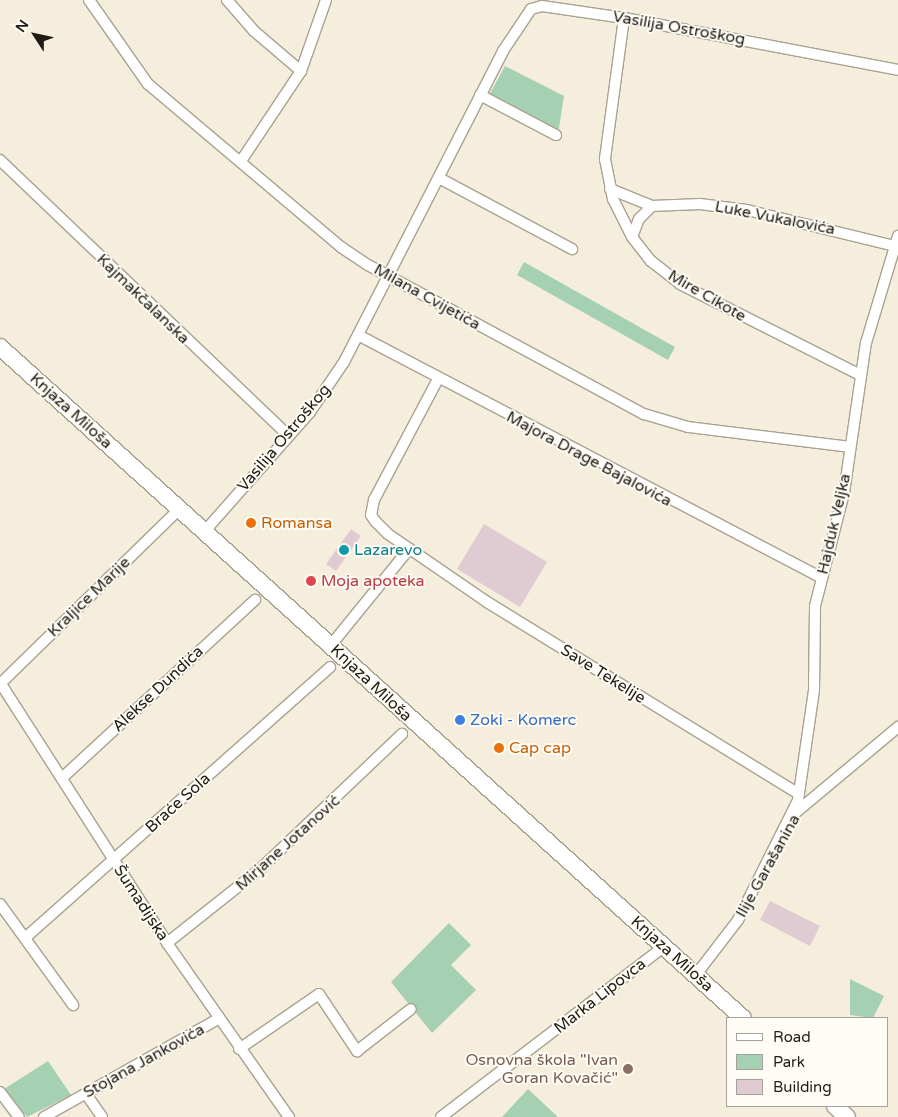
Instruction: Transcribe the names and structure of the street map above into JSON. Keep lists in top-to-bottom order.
{
  "streets": {
    "main road": ["Knjaza Miloša"],
    "street": [
      "Vasilija Ostroškog",
      "Luke Vukalovića",
      "Mire Cikote",
      "Milana Cvijetića",
      "Kajmakčalanska",
      "Majora Drage Bajalovića",
      "Hajduk Veljka",
      "Kraljice Marije",
      "Save Tekelije",
      "Alekse Dundića",
      "Braće Sola",
      "Mirjane Jotanović",
      "Ilije Garašanina",
      "Šumadijska",
      "Marka Lipovca",
      "Stojana Jankovića"
    ]
  },
  "crossings": [
    ["Vasilija Ostroškog", "Mire Cikote"],
    ["Vasilija Ostroškog", "Milana Cvijetića"],
    ["Vasilija Ostroškog", "Kajmakčalanska"],
    ["Vasilija Ostroškog", "Knjaza Miloša"],
    ["Vasilija Ostroškog", "Majora Drage Bajalovića"],
    ["Luke Vukalovića", "Mire Cikote"],
    ["Luke Vukalovića", "Hajduk Veljka"],
    ["Mire Cikote", "Hajduk Veljka"],
    ["Milana Cvijetića", "Hajduk Veljka"],
    ["Knjaza Miloša", "Kraljice Marije"],
    ["Knjaza Miloša", "Ilije Garašanina"],
    ["Knjaza Miloša", "Marka Lipovca"],
    ["Majora Drage Bajalovića", "Hajduk Veljka"],
    ["Majora Drage Bajalovića", "Save Tekelije"],
    ["Hajduk Veljka", "Save Tekelije"],
    ["Hajduk Veljka", "Ilije Garašanina"],
    ["Kraljice Marije", "Šumadijska"],
    ["Alekse Dundića", "Šumadijska"],
    ["Braće Sola", "Šumadijska"],
    ["Mirjane Jotanović", "Šumadijska"],
    ["Šumadijska", "Stojana Jankovića"]
  ],
  "places": [
    "Romansa",
    "Lazarevo",
    "Moja apoteka",
    "Zoki - Komerc",
    "Cap cap",
    "Osnovna škola \"Ivan Goran Kovačić\""
  ],
  "legend": ["Road", "Park", "Building"],
  "north": "top left"
}
